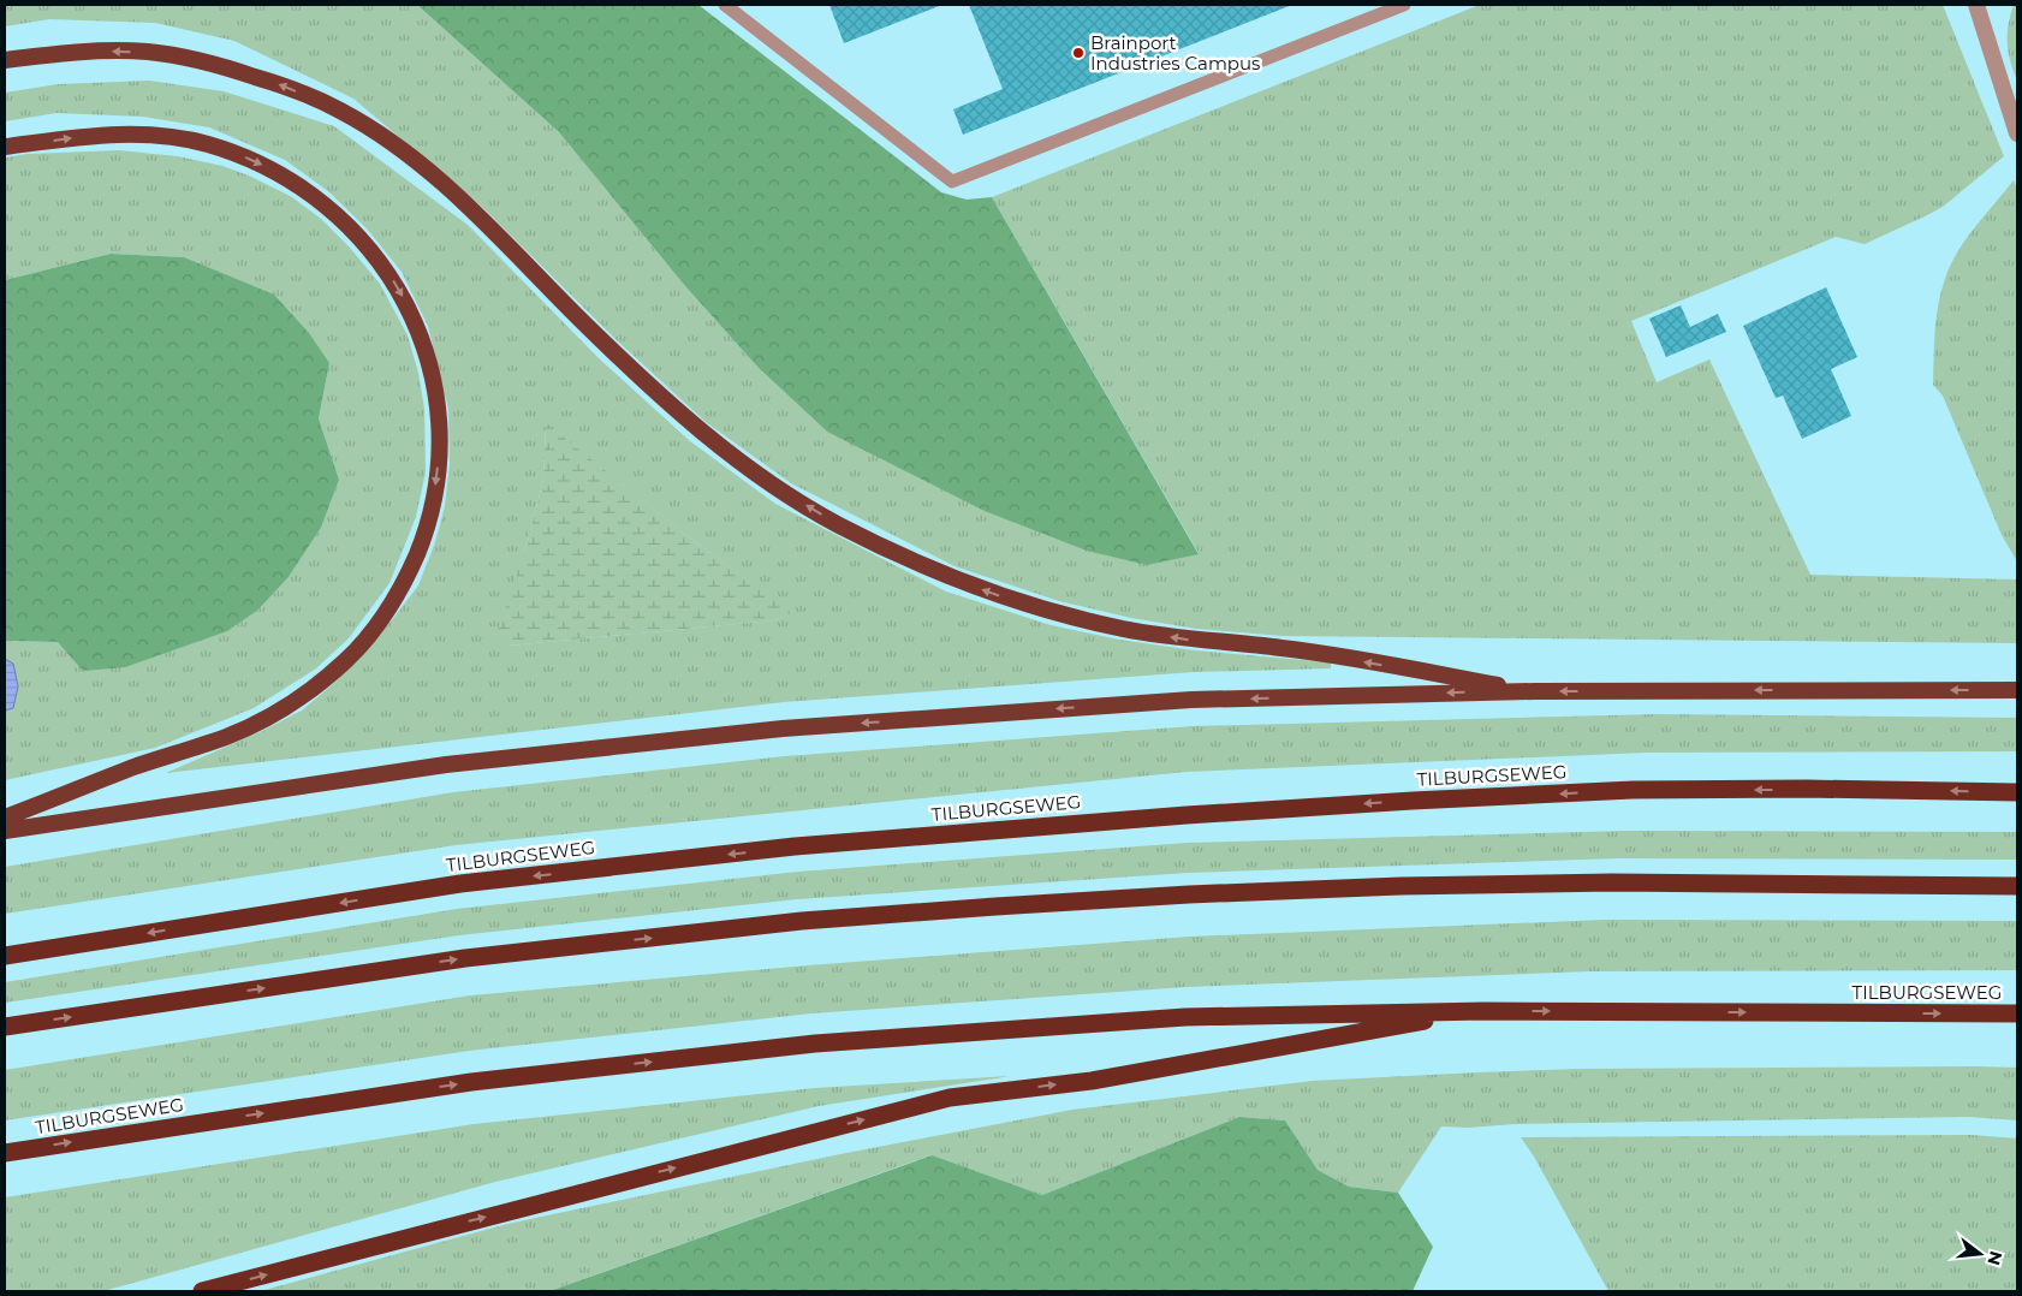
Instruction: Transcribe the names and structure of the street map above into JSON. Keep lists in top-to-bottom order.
{
  "streets": {
    "highway": ["TILBURGSEWEG"]
  },
  "places": ["Brainport Industries Campus"],
  "north": "right"
}
